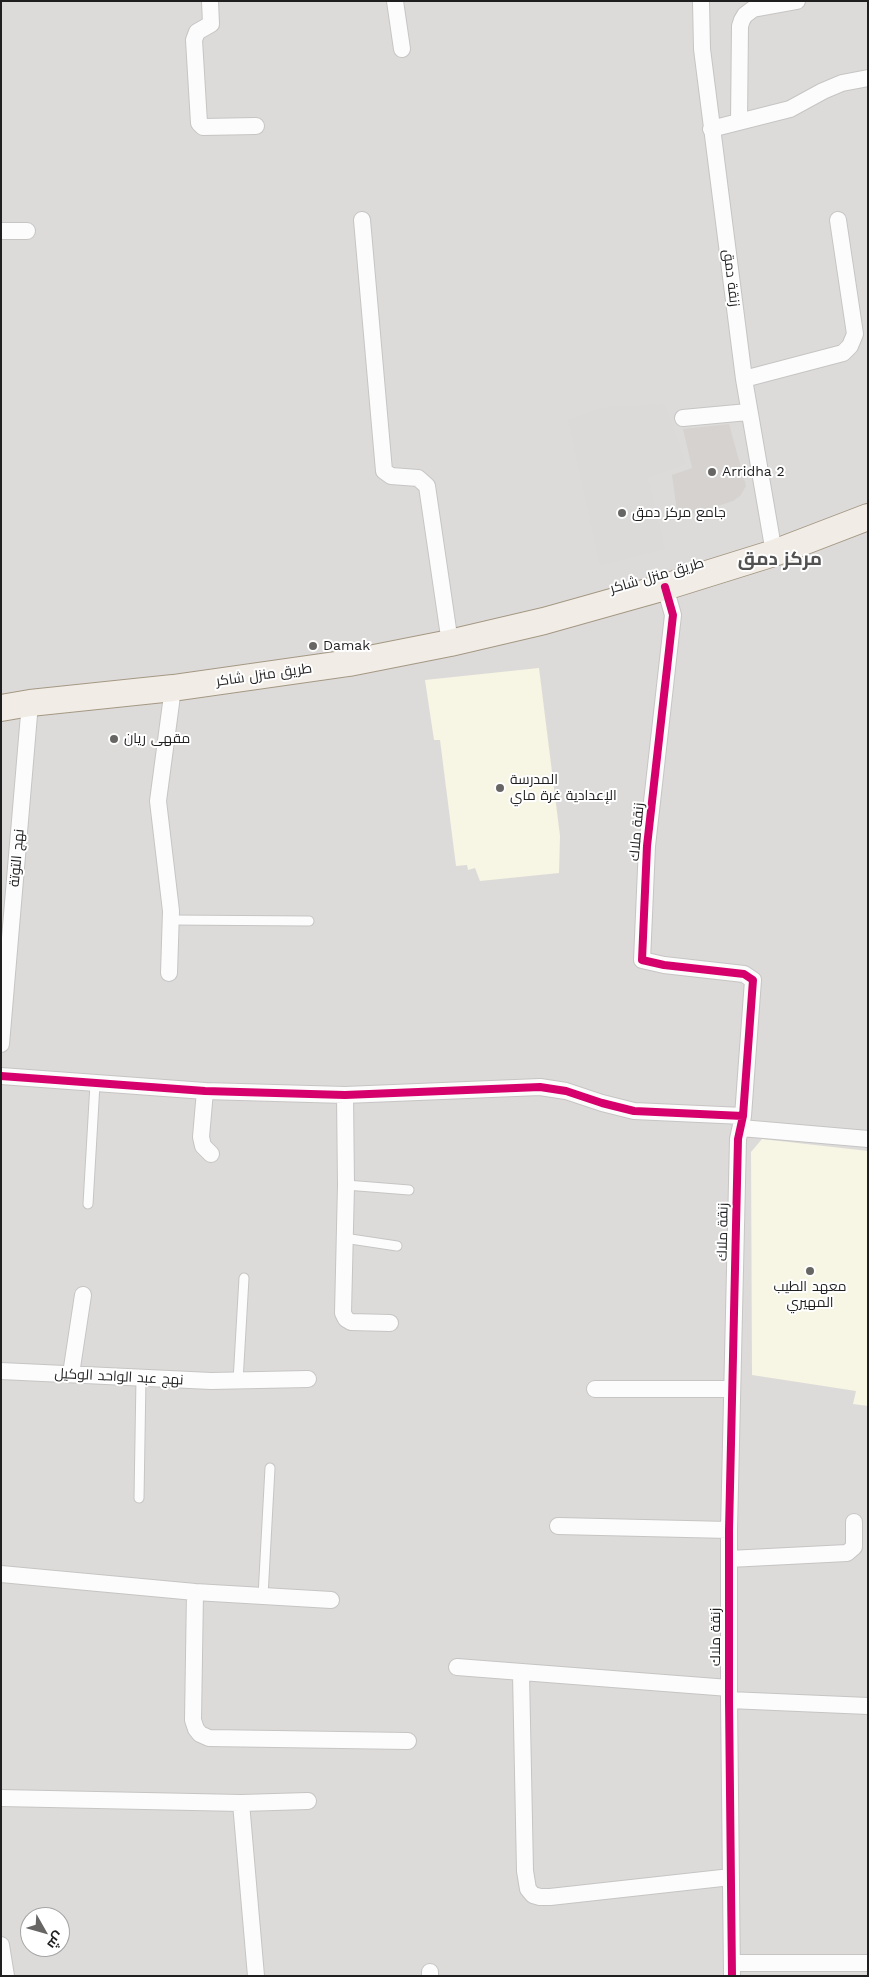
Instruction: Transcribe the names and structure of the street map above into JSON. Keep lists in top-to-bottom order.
{
  "streets": {
    "main road": ["طريق منزل شاكر"],
    "street": [
      "زنقة دمق",
      "زنقة ملاك",
      "نهج التوتة",
      "نهج عبد الواحد الوكيل"
    ]
  },
  "crossings": [
    ["زنقة دمق", "طريق منزل شاكر"],
    ["طريق منزل شاكر", "زنقة ملاك"],
    ["طريق منزل شاكر", "نهج التوتة"]
  ],
  "districts": ["مركز دمق"],
  "places": [
    "Arridha 2",
    "جامع مركز دمق",
    "Damak",
    "مقهى ريان",
    "المدرسة الإعدادية غرة ماي",
    "معهد الطيب المهيري"
  ],
  "north": "bottom right"
}
